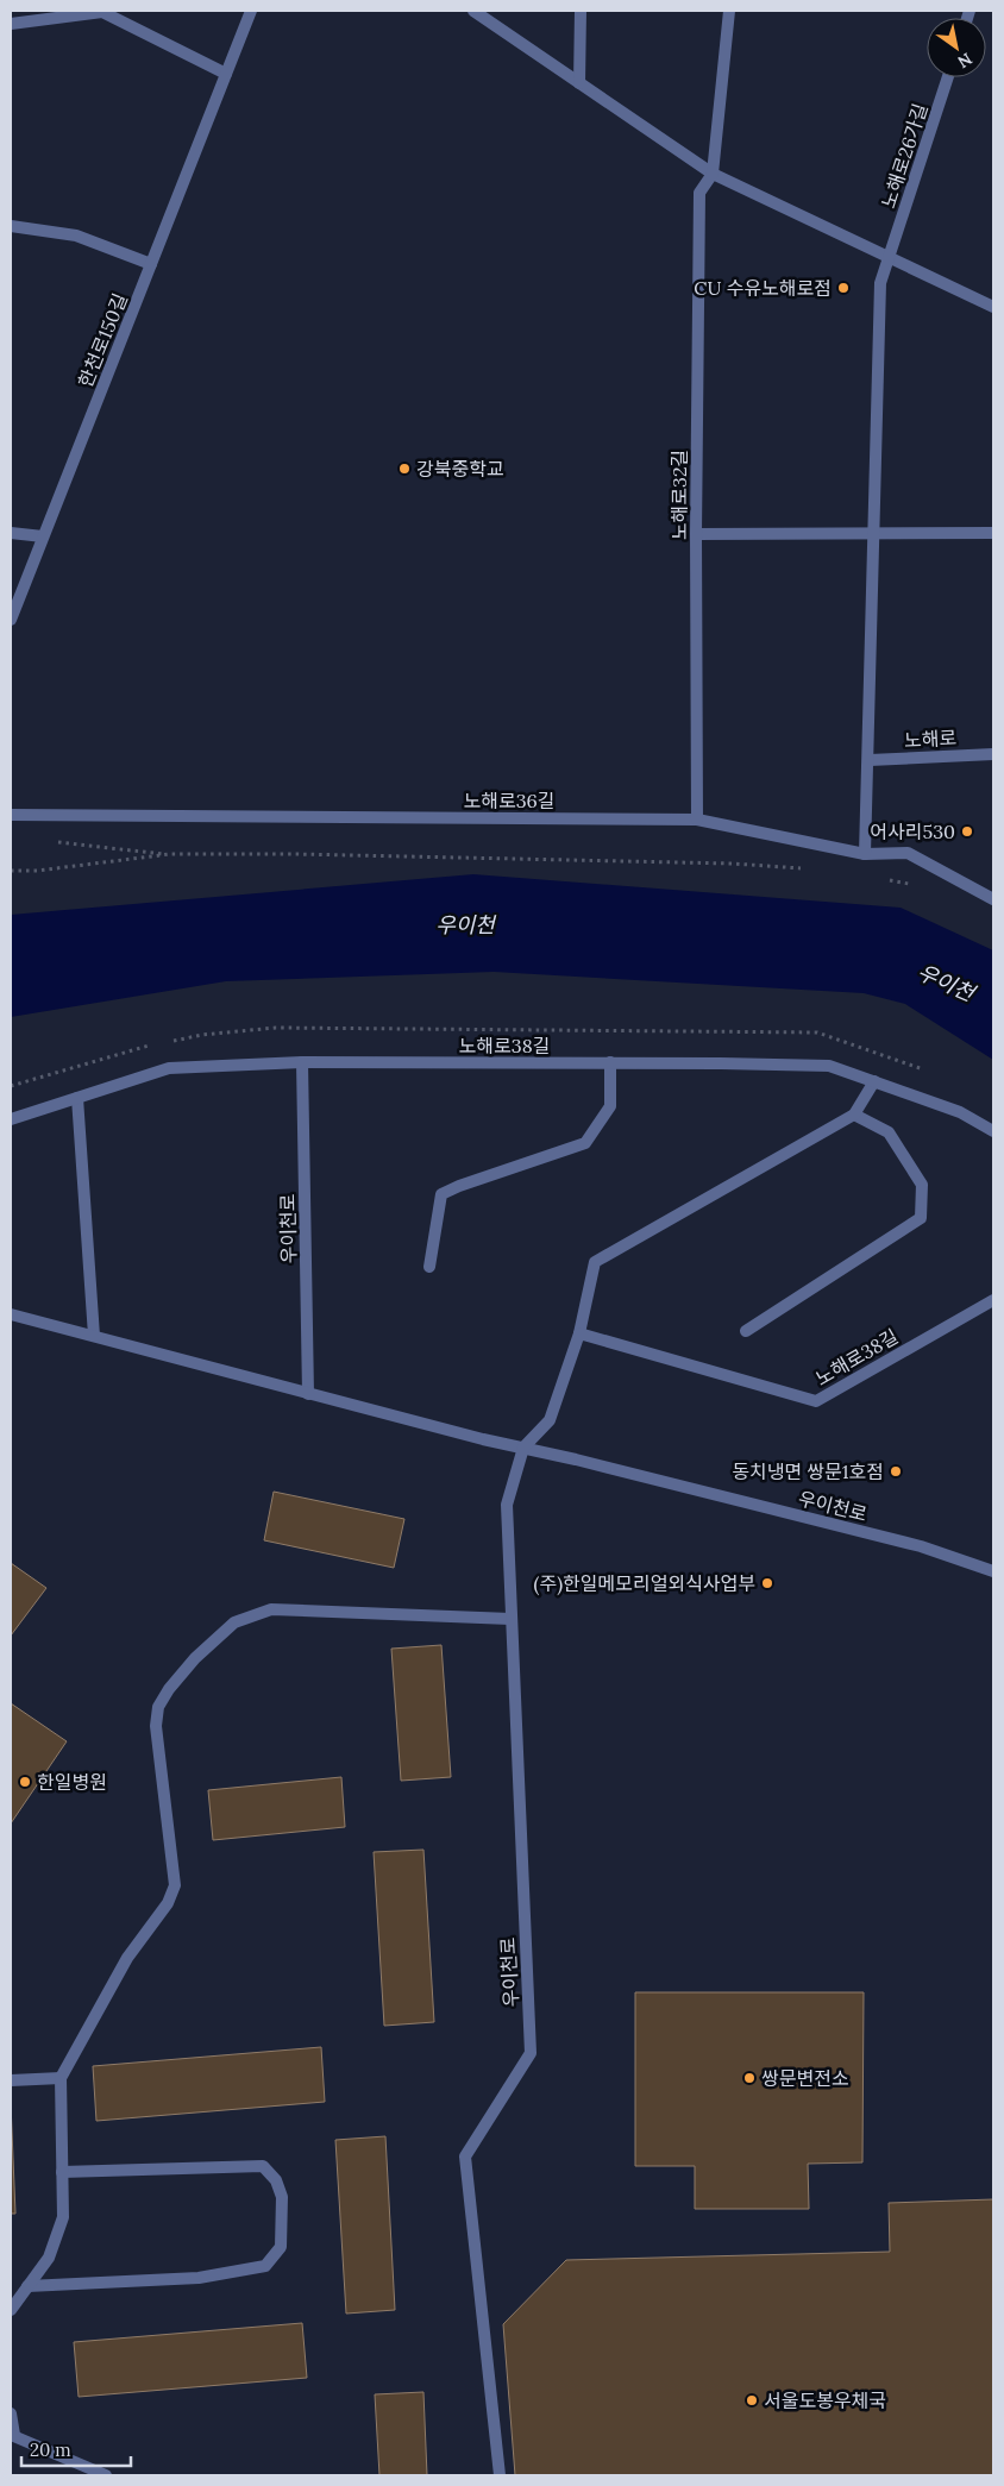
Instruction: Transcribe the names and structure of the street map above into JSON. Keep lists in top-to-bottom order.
{
  "streets": {
    "street": [
      "노해로26가길",
      "한천로150길",
      "노해로32길",
      "노해로",
      "노해로36길",
      "노해로38길",
      "우이천로"
    ]
  },
  "crossings": [
    ["노해로32길", "노해로36길"],
    ["노해로38길", "우이천로"]
  ],
  "water": ["우이천"],
  "places": [
    "CU 수유노해로점",
    "강북중학교",
    "어사리530",
    "동치냉면 쌍문1호점",
    "(주)한일메모리얼외식사업부",
    "한일병원",
    "쌍문변전소",
    "서울도봉우체국"
  ],
  "scale_bar": "20 m",
  "north": "bottom right"
}
